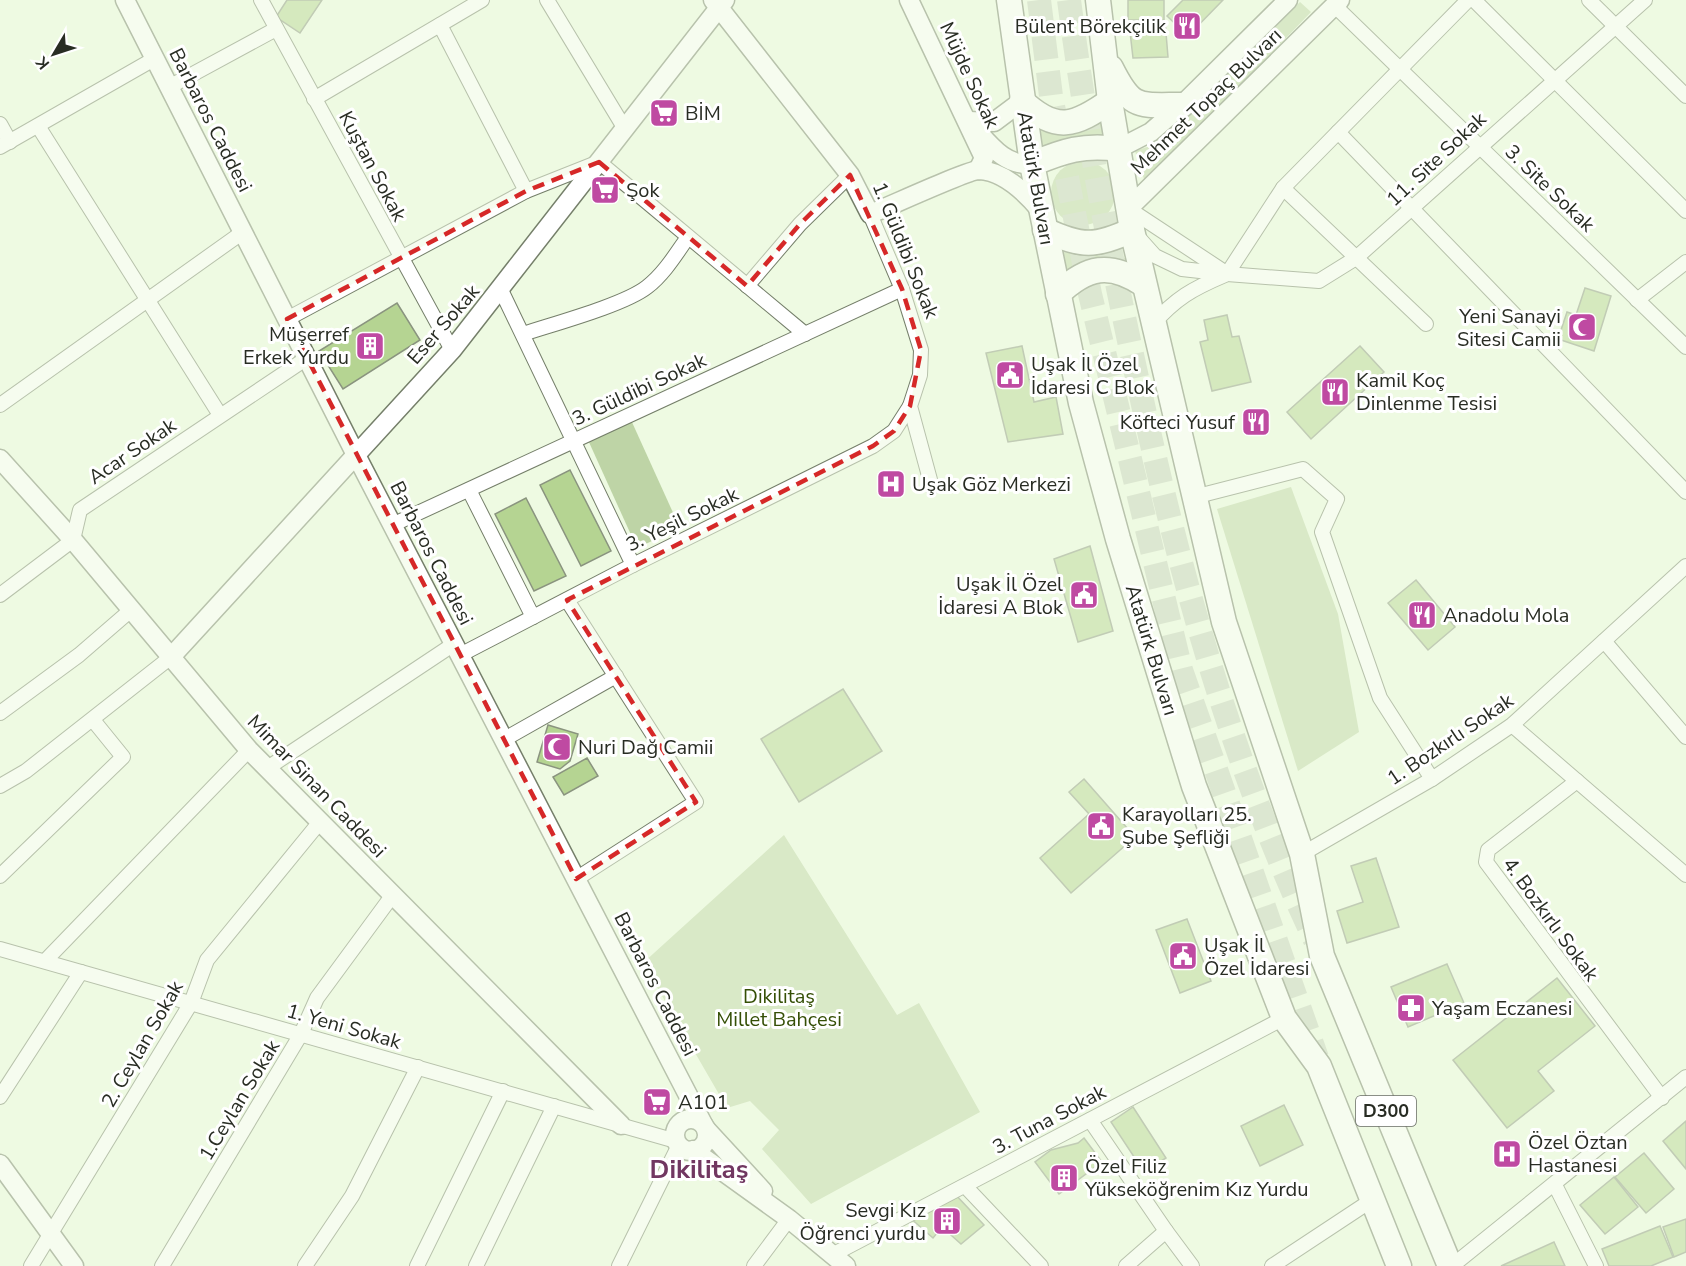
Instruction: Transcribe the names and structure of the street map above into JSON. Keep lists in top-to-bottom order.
{
  "streets": {
    "highway": ["Atatürk Bulvarı", "D300"],
    "street": [
      "Müjde Sokak",
      "Mehmet Topaç Bulvarı",
      "Barbaros Caddesi",
      "11. Site Sokak",
      "Kuştan Sokak",
      "3. Site Sokak",
      "1. Güldibi Sokak",
      "Eser Sokak",
      "3. Güldibi Sokak",
      "Acar Sokak",
      "3. Yeşil Sokak",
      "1. Bozkırlı Sokak",
      "Mimar Sinan Caddesi",
      "4. Bozkırlı Sokak",
      "1. Yeni Sokak",
      "2. Ceylan Sokak",
      "1.Ceylan Sokak",
      "3. Tuna Sokak"
    ]
  },
  "crossings": [
    ["Mehmet Topaç Bulvarı", "11. Site Sokak"],
    ["Mehmet Topaç Bulvarı", "Atatürk Bulvarı"],
    ["Mehmet Topaç Bulvarı", "3. Site Sokak"],
    ["Barbaros Caddesi", "Eser Sokak"],
    ["Barbaros Caddesi", "3. Güldibi Sokak"],
    ["Barbaros Caddesi", "Acar Sokak"],
    ["Barbaros Caddesi", "3. Yeşil Sokak"],
    ["Barbaros Caddesi", "1. Yeni Sokak"],
    ["11. Site Sokak", "Atatürk Bulvarı"],
    ["11. Site Sokak", "3. Site Sokak"],
    ["Kuştan Sokak", "Eser Sokak"],
    ["Atatürk Bulvarı", "3. Tuna Sokak"],
    ["1. Güldibi Sokak", "Eser Sokak"],
    ["1. Güldibi Sokak", "3. Güldibi Sokak"],
    ["1. Güldibi Sokak", "3. Yeşil Sokak"],
    ["Eser Sokak", "Mimar Sinan Caddesi"],
    ["Acar Sokak", "Mimar Sinan Caddesi"],
    ["3. Yeşil Sokak", "Mimar Sinan Caddesi"],
    ["1. Bozkırlı Sokak", "D300"],
    ["Mimar Sinan Caddesi", "1. Yeni Sokak"],
    ["Mimar Sinan Caddesi", "2. Ceylan Sokak"],
    ["Mimar Sinan Caddesi", "1.Ceylan Sokak"],
    ["1. Yeni Sokak", "2. Ceylan Sokak"],
    ["1. Yeni Sokak", "1.Ceylan Sokak"]
  ],
  "districts": ["Dikilitaş"],
  "parks": ["Dikilitaş Millet Bahçesi"],
  "places": {
    "restaurant": [
      "Bülent Börekçilik",
      "Kamil Koç Dinlenme Tesisi",
      "Köfteci Yusuf",
      "Anadolu Mola"
    ],
    "supermarket": ["BİM", "Şok", "A101"],
    "mosque": ["Yeni Sanayi Sitesi Camii", "Nuri Dağ Camii"],
    "building": ["Müşerref Erkek Yurdu", "Özel Filiz Yükseköğrenim Kız Yurdu", "Sevgi Kız Öğrenci yurdu"],
    "public building": [
      "Uşak İl Özel İdaresi C Blok",
      "Uşak İl Özel İdaresi A Blok",
      "Karayolları 25. Şube Şefliği",
      "Uşak İl Özel İdaresi"
    ],
    "hospital": ["Uşak Göz Merkezi", "Özel Öztan Hastanesi"],
    "pharmacy": ["Yaşam Eczanesi"]
  },
  "north": "bottom left"
}
